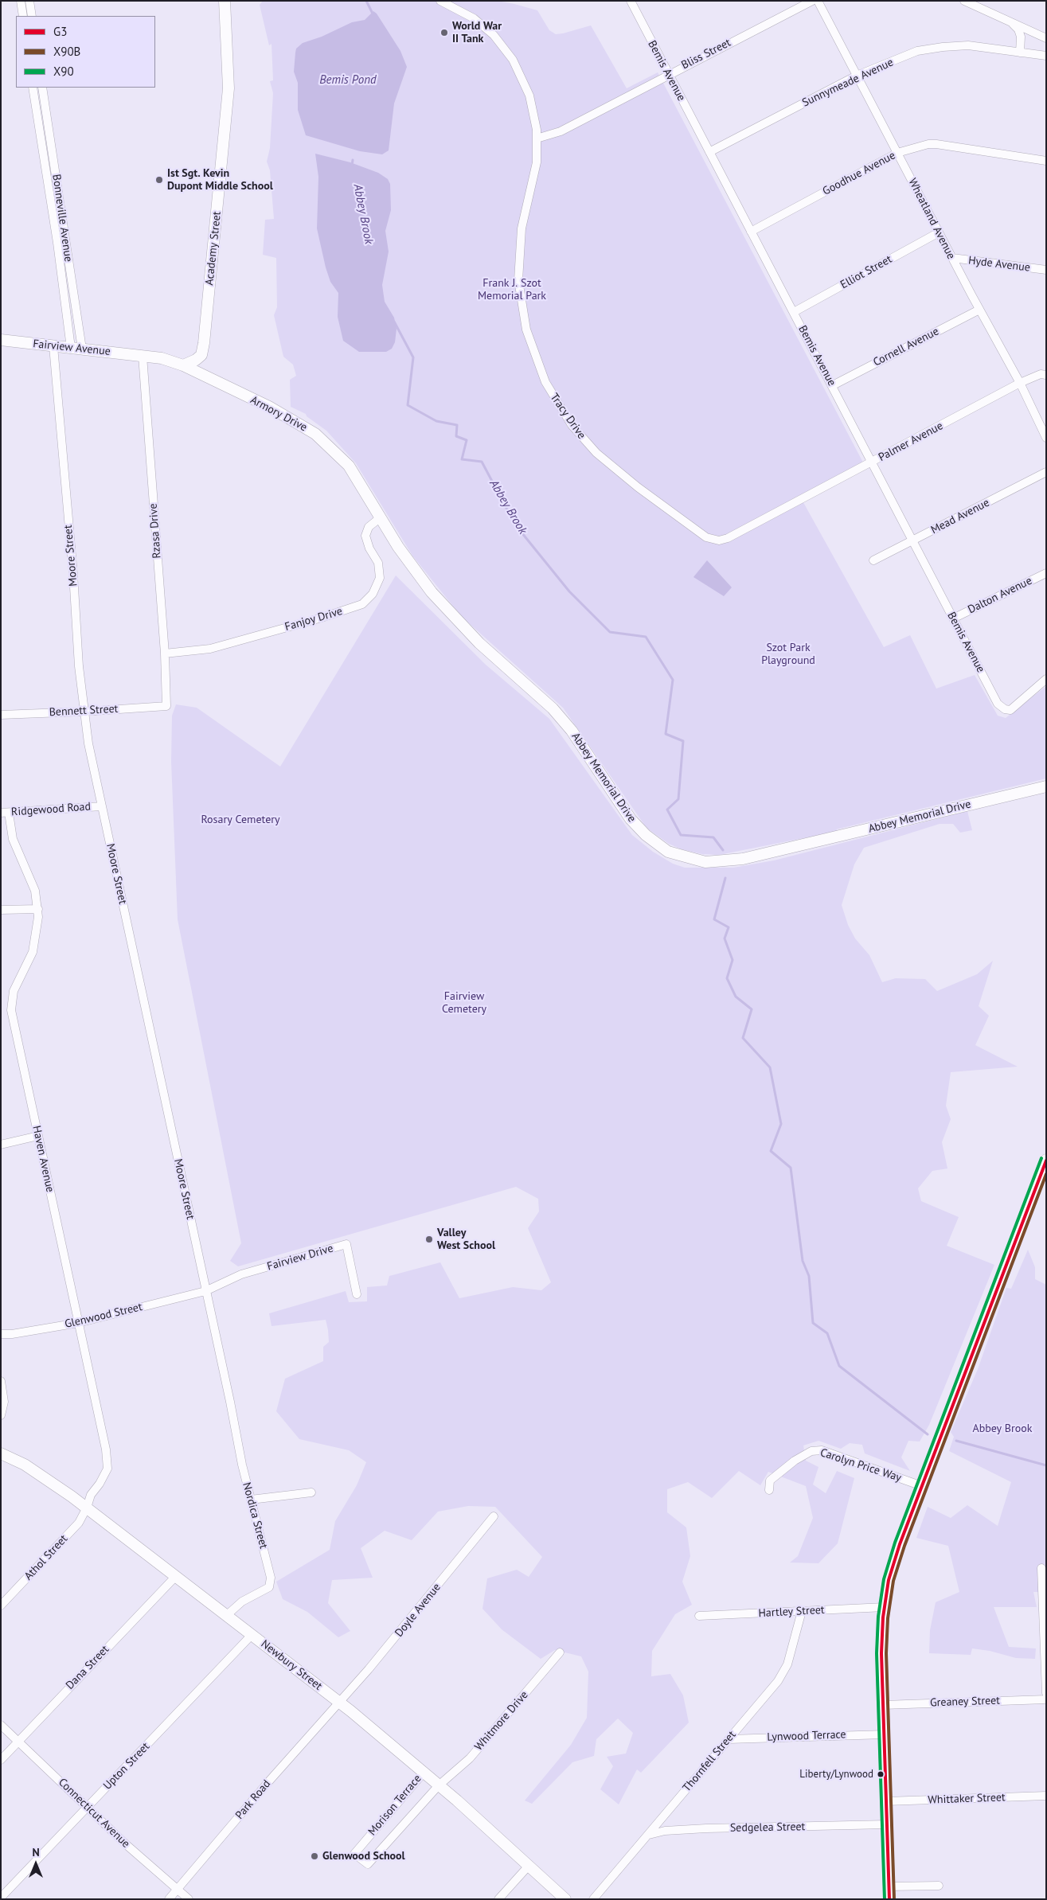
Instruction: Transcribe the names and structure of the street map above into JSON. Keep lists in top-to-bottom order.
{
  "streets": {
    "main road": [
      "Academy Street",
      "Fairview Avenue",
      "Armory Drive",
      "Abbey Memorial Drive",
      "Newbury Street"
    ],
    "street": [
      "Bliss Street",
      "Bemis Avenue",
      "Sunnymeade Avenue",
      "Goodhue Avenue",
      "Bonneville Avenue",
      "Wheatland Avenue",
      "Hyde Avenue",
      "Elliot Street",
      "Cornell Avenue",
      "Tracy Drive",
      "Palmer Avenue",
      "Mead Avenue",
      "Rzasa Drive",
      "Moore Street",
      "Dalton Avenue",
      "Fanjoy Drive",
      "Bennett Street",
      "Ridgewood Road",
      "Haven Avenue",
      "Fairview Drive",
      "Glenwood Street",
      "Carolyn Price Way",
      "Nordica Street",
      "Athol Street",
      "Doyle Avenue",
      "Hartley Street",
      "Dana Street",
      "Greaney Street",
      "Whitmore Drive",
      "Lynwood Terrace",
      "Thornfell Street",
      "Upton Street",
      "Whittaker Street",
      "Park Road",
      "Morison Terrace",
      "Connecticut Avenue",
      "Sedgelea Street"
    ]
  },
  "crossings": [
    ["Bliss Street", "Bemis Avenue"],
    ["Bliss Street", "Tracy Drive"],
    ["Bemis Avenue", "Sunnymeade Avenue"],
    ["Bemis Avenue", "Goodhue Avenue"],
    ["Bemis Avenue", "Elliot Street"],
    ["Bemis Avenue", "Cornell Avenue"],
    ["Bemis Avenue", "Palmer Avenue"],
    ["Bemis Avenue", "Mead Avenue"],
    ["Bemis Avenue", "Dalton Avenue"],
    ["Sunnymeade Avenue", "Wheatland Avenue"],
    ["Goodhue Avenue", "Wheatland Avenue"],
    ["Bonneville Avenue", "Fairview Avenue"],
    ["Wheatland Avenue", "Hyde Avenue"],
    ["Wheatland Avenue", "Elliot Street"],
    ["Wheatland Avenue", "Cornell Avenue"],
    ["Wheatland Avenue", "Palmer Avenue"],
    ["Academy Street", "Armory Drive"],
    ["Fairview Avenue", "Armory Drive"],
    ["Fairview Avenue", "Rzasa Drive"],
    ["Fairview Avenue", "Moore Street"],
    ["Armory Drive", "Rzasa Drive"],
    ["Armory Drive", "Fanjoy Drive"],
    ["Armory Drive", "Abbey Memorial Drive"],
    ["Tracy Drive", "Palmer Avenue"],
    ["Rzasa Drive", "Fanjoy Drive"],
    ["Rzasa Drive", "Bennett Street"],
    ["Moore Street", "Bennett Street"],
    ["Moore Street", "Ridgewood Road"],
    ["Moore Street", "Fairview Drive"],
    ["Moore Street", "Glenwood Street"],
    ["Moore Street", "Nordica Street"],
    ["Fanjoy Drive", "Abbey Memorial Drive"],
    ["Ridgewood Road", "Haven Avenue"],
    ["Haven Avenue", "Glenwood Street"],
    ["Haven Avenue", "Athol Street"],
    ["Haven Avenue", "Newbury Street"],
    ["Fairview Drive", "Glenwood Street"],
    ["Nordica Street", "Newbury Street"],
    ["Athol Street", "Newbury Street"],
    ["Doyle Avenue", "Newbury Street"],
    ["Doyle Avenue", "Park Road"],
    ["Hartley Street", "Thornfell Street"],
    ["Newbury Street", "Dana Street"],
    ["Newbury Street", "Whitmore Drive"],
    ["Newbury Street", "Upton Street"],
    ["Newbury Street", "Park Road"],
    ["Newbury Street", "Morison Terrace"],
    ["Dana Street", "Connecticut Avenue"],
    ["Whitmore Drive", "Morison Terrace"],
    ["Lynwood Terrace", "Thornfell Street"],
    ["Thornfell Street", "Sedgelea Street"],
    ["Upton Street", "Connecticut Avenue"],
    ["Park Road", "Connecticut Avenue"]
  ],
  "water": ["Bemis Pond", "Abbey Brook"],
  "parks": [
    "Frank J. Szot Memorial Park",
    "Szot Park Playground",
    "Rosary Cemetery",
    "Fairview Cemetery",
    "Abbey Brook"
  ],
  "places": [
    "World War II Tank",
    "Ist Sgt. Kevin Dupont Middle School",
    "Valley West School",
    "Liberty/Lynwood",
    "Glenwood School"
  ],
  "lines": ["transit line X90", "transit line G3", "transit line X90B"],
  "legend": ["G3", "X90B", "X90"],
  "north": "top"
}
